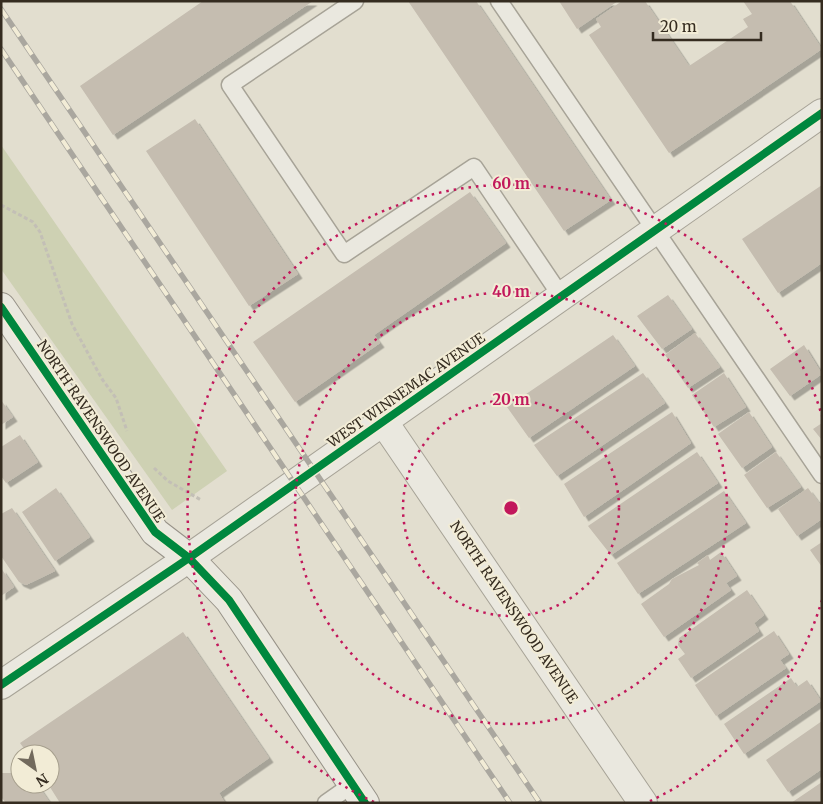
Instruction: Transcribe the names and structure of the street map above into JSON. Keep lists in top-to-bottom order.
{
  "streets": {
    "street": ["WEST WINNEMAC AVENUE", "NORTH RAVENSWOOD AVENUE"]
  },
  "crossings": [
    ["WEST WINNEMAC AVENUE", "NORTH RAVENSWOOD AVENUE"]
  ],
  "scale_bar": "20 m",
  "north": "bottom right",
  "rings": ["60 m", "40 m", "20 m"]
}
